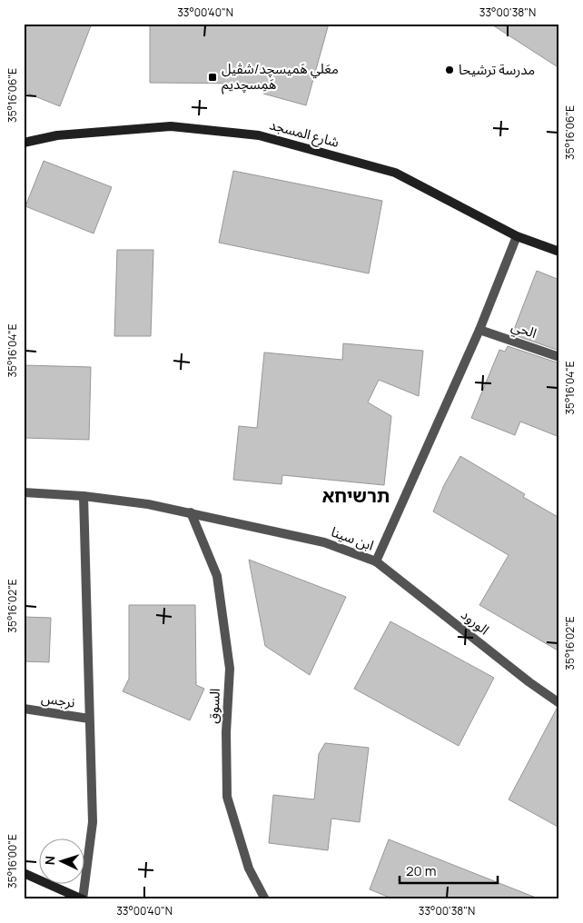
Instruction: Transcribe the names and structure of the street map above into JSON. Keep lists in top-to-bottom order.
{
  "streets": {
    "street": [
      "شارع المسجد",
      "الحي",
      "ابن سينا",
      "الورود",
      "نرجس",
      "السوق"
    ]
  },
  "crossings": [
    ["شارع المسجد", "ابن سينا"],
    ["الحي", "ابن سينا"],
    ["ابن سينا", "الورود"],
    ["ابن سينا", "السوق"]
  ],
  "districts": ["תרשיחא"],
  "places": {
    "other": ["مدرسة ترشيحا"],
    "transit": ["معَلي هَميسچد/شڤيل هَمِسچديم"]
  },
  "scale_bar": "20 m",
  "north": "left",
  "coordinates": [
    "33°00'40\"N",
    "33°00'38\"N",
    "35°16'06\"E",
    "35°16'04\"E",
    "35°16'02\"E",
    "35°16'00\"E"
  ]
}
